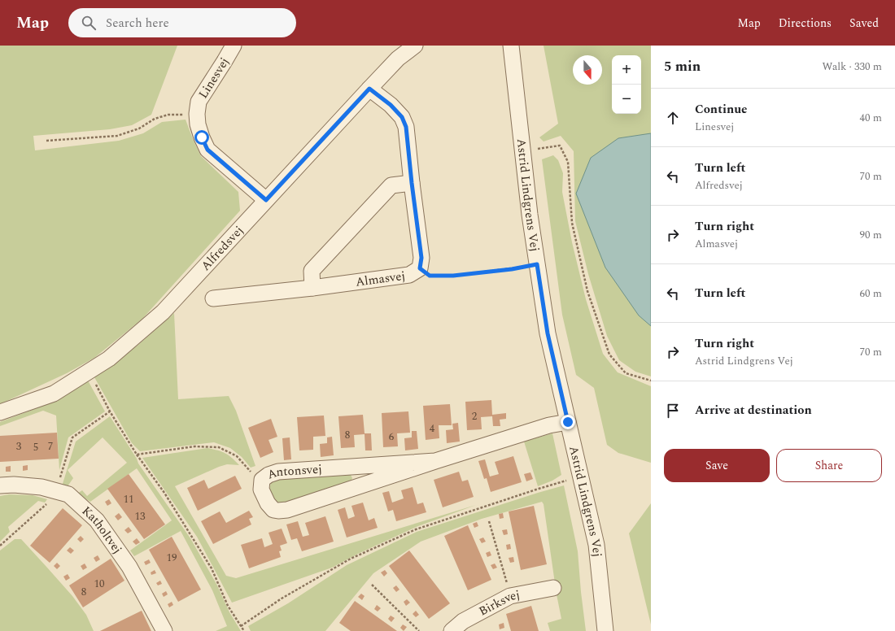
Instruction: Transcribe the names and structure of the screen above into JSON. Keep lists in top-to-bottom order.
{
  "streets": {
    "street": [
      "Linesvej",
      "Astrid Lindgrens Vej",
      "Alfredsvej",
      "Almasvej",
      "Antonsvej",
      "Katholtvej",
      "Birksvej"
    ]
  },
  "crossings": [
    ["Linesvej", "Alfredsvej"],
    ["Astrid Lindgrens Vej", "Antonsvej"],
    ["Alfredsvej", "Almasvej"]
  ],
  "house_numbers": [
    "2",
    "4",
    "8",
    "6",
    "3",
    "7",
    "5",
    "11",
    "13",
    "19",
    "10",
    "8"
  ],
  "north": "bottom",
  "page": {
    "header": "Map",
    "search": "Search here",
    "nav": ["Map", "Directions", "Saved"],
    "heading": ["5 min", "Walk · 330 m"],
    "map_buttons": ["+", "−"],
    "list": [
      ["Continue", "Linesvej", "40 m"],
      ["Turn left", "Alfredsvej", "70 m"],
      ["Turn right", "Almasvej", "90 m"],
      ["Turn left", "60 m"],
      ["Turn right", "Astrid Lindgrens Vej", "70 m"],
      "Arrive at destination"
    ],
    "buttons": ["Save", "Share"]
  }
}
